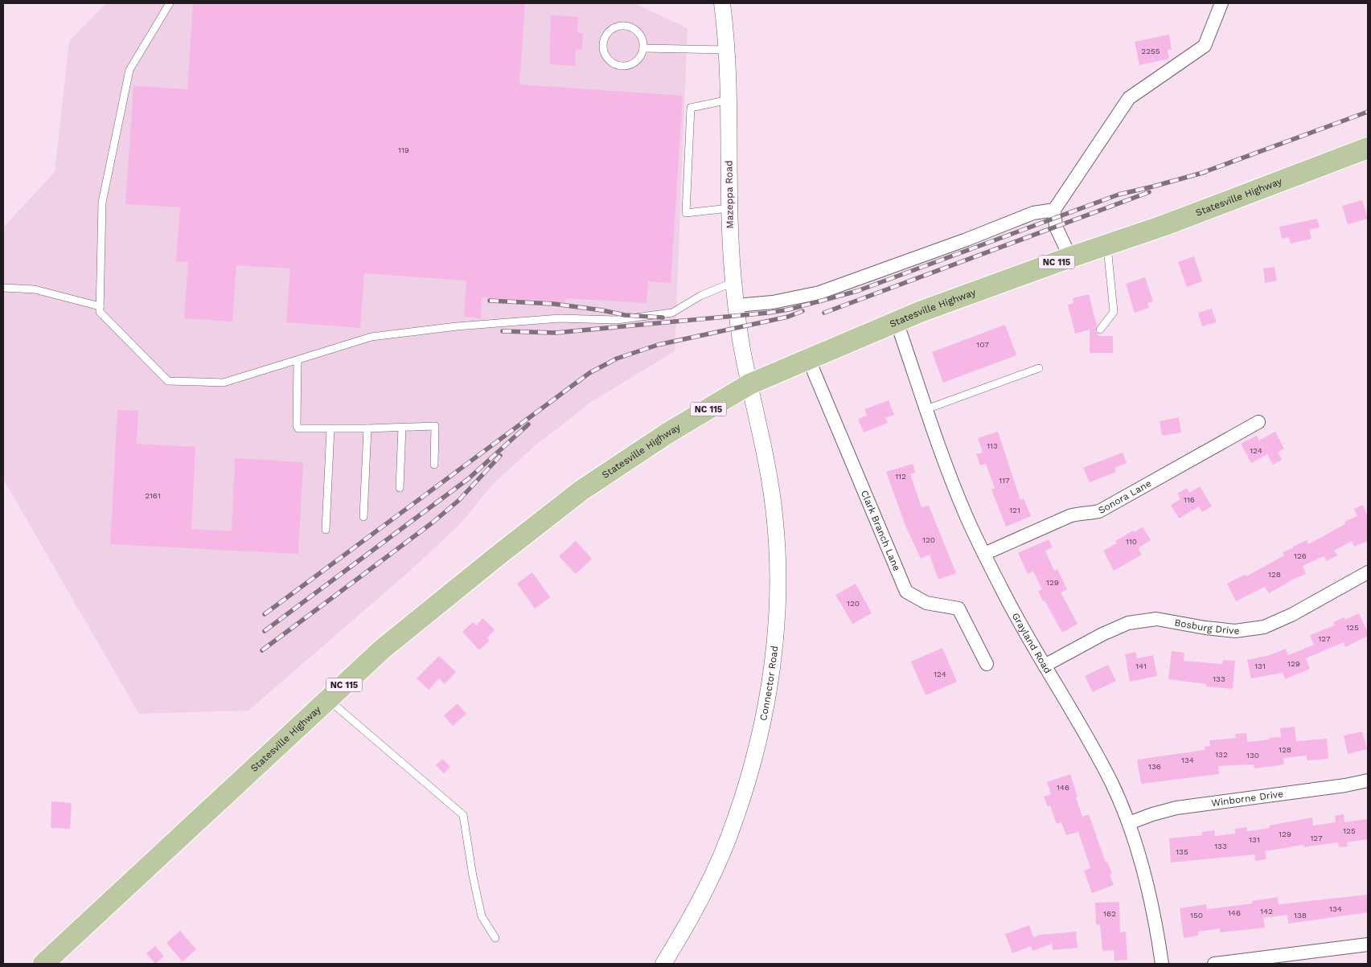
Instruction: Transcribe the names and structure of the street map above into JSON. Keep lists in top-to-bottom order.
{
  "streets": {
    "main road": ["Statesville Highway", "NC 115"],
    "street": [
      "Mazeppa Road",
      "Sonora Lane",
      "Clark Branch Lane",
      "Bosburg Drive",
      "Grayland Road",
      "Connector Road",
      "Winborne Drive"
    ]
  },
  "crossings": [
    ["Mazeppa Road", "Statesville Highway"],
    ["Mazeppa Road", "Connector Road"],
    ["Statesville Highway", "Clark Branch Lane"],
    ["Statesville Highway", "Grayland Road"],
    ["Statesville Highway", "Connector Road"],
    ["Sonora Lane", "Grayland Road"],
    ["Bosburg Drive", "Grayland Road"],
    ["Grayland Road", "Winborne Drive"]
  ],
  "house_numbers": [
    "2255",
    "119",
    "107",
    "113",
    "124",
    "112",
    "117",
    "2161",
    "116",
    "121",
    "120",
    "110",
    "126",
    "128",
    "129",
    "120",
    "125",
    "127",
    "129",
    "141",
    "131",
    "124",
    "133",
    "128",
    "132",
    "130",
    "134",
    "136",
    "146",
    "125",
    "129",
    "127",
    "131",
    "133",
    "135",
    "134",
    "142",
    "146",
    "162",
    "150",
    "138"
  ]
}
